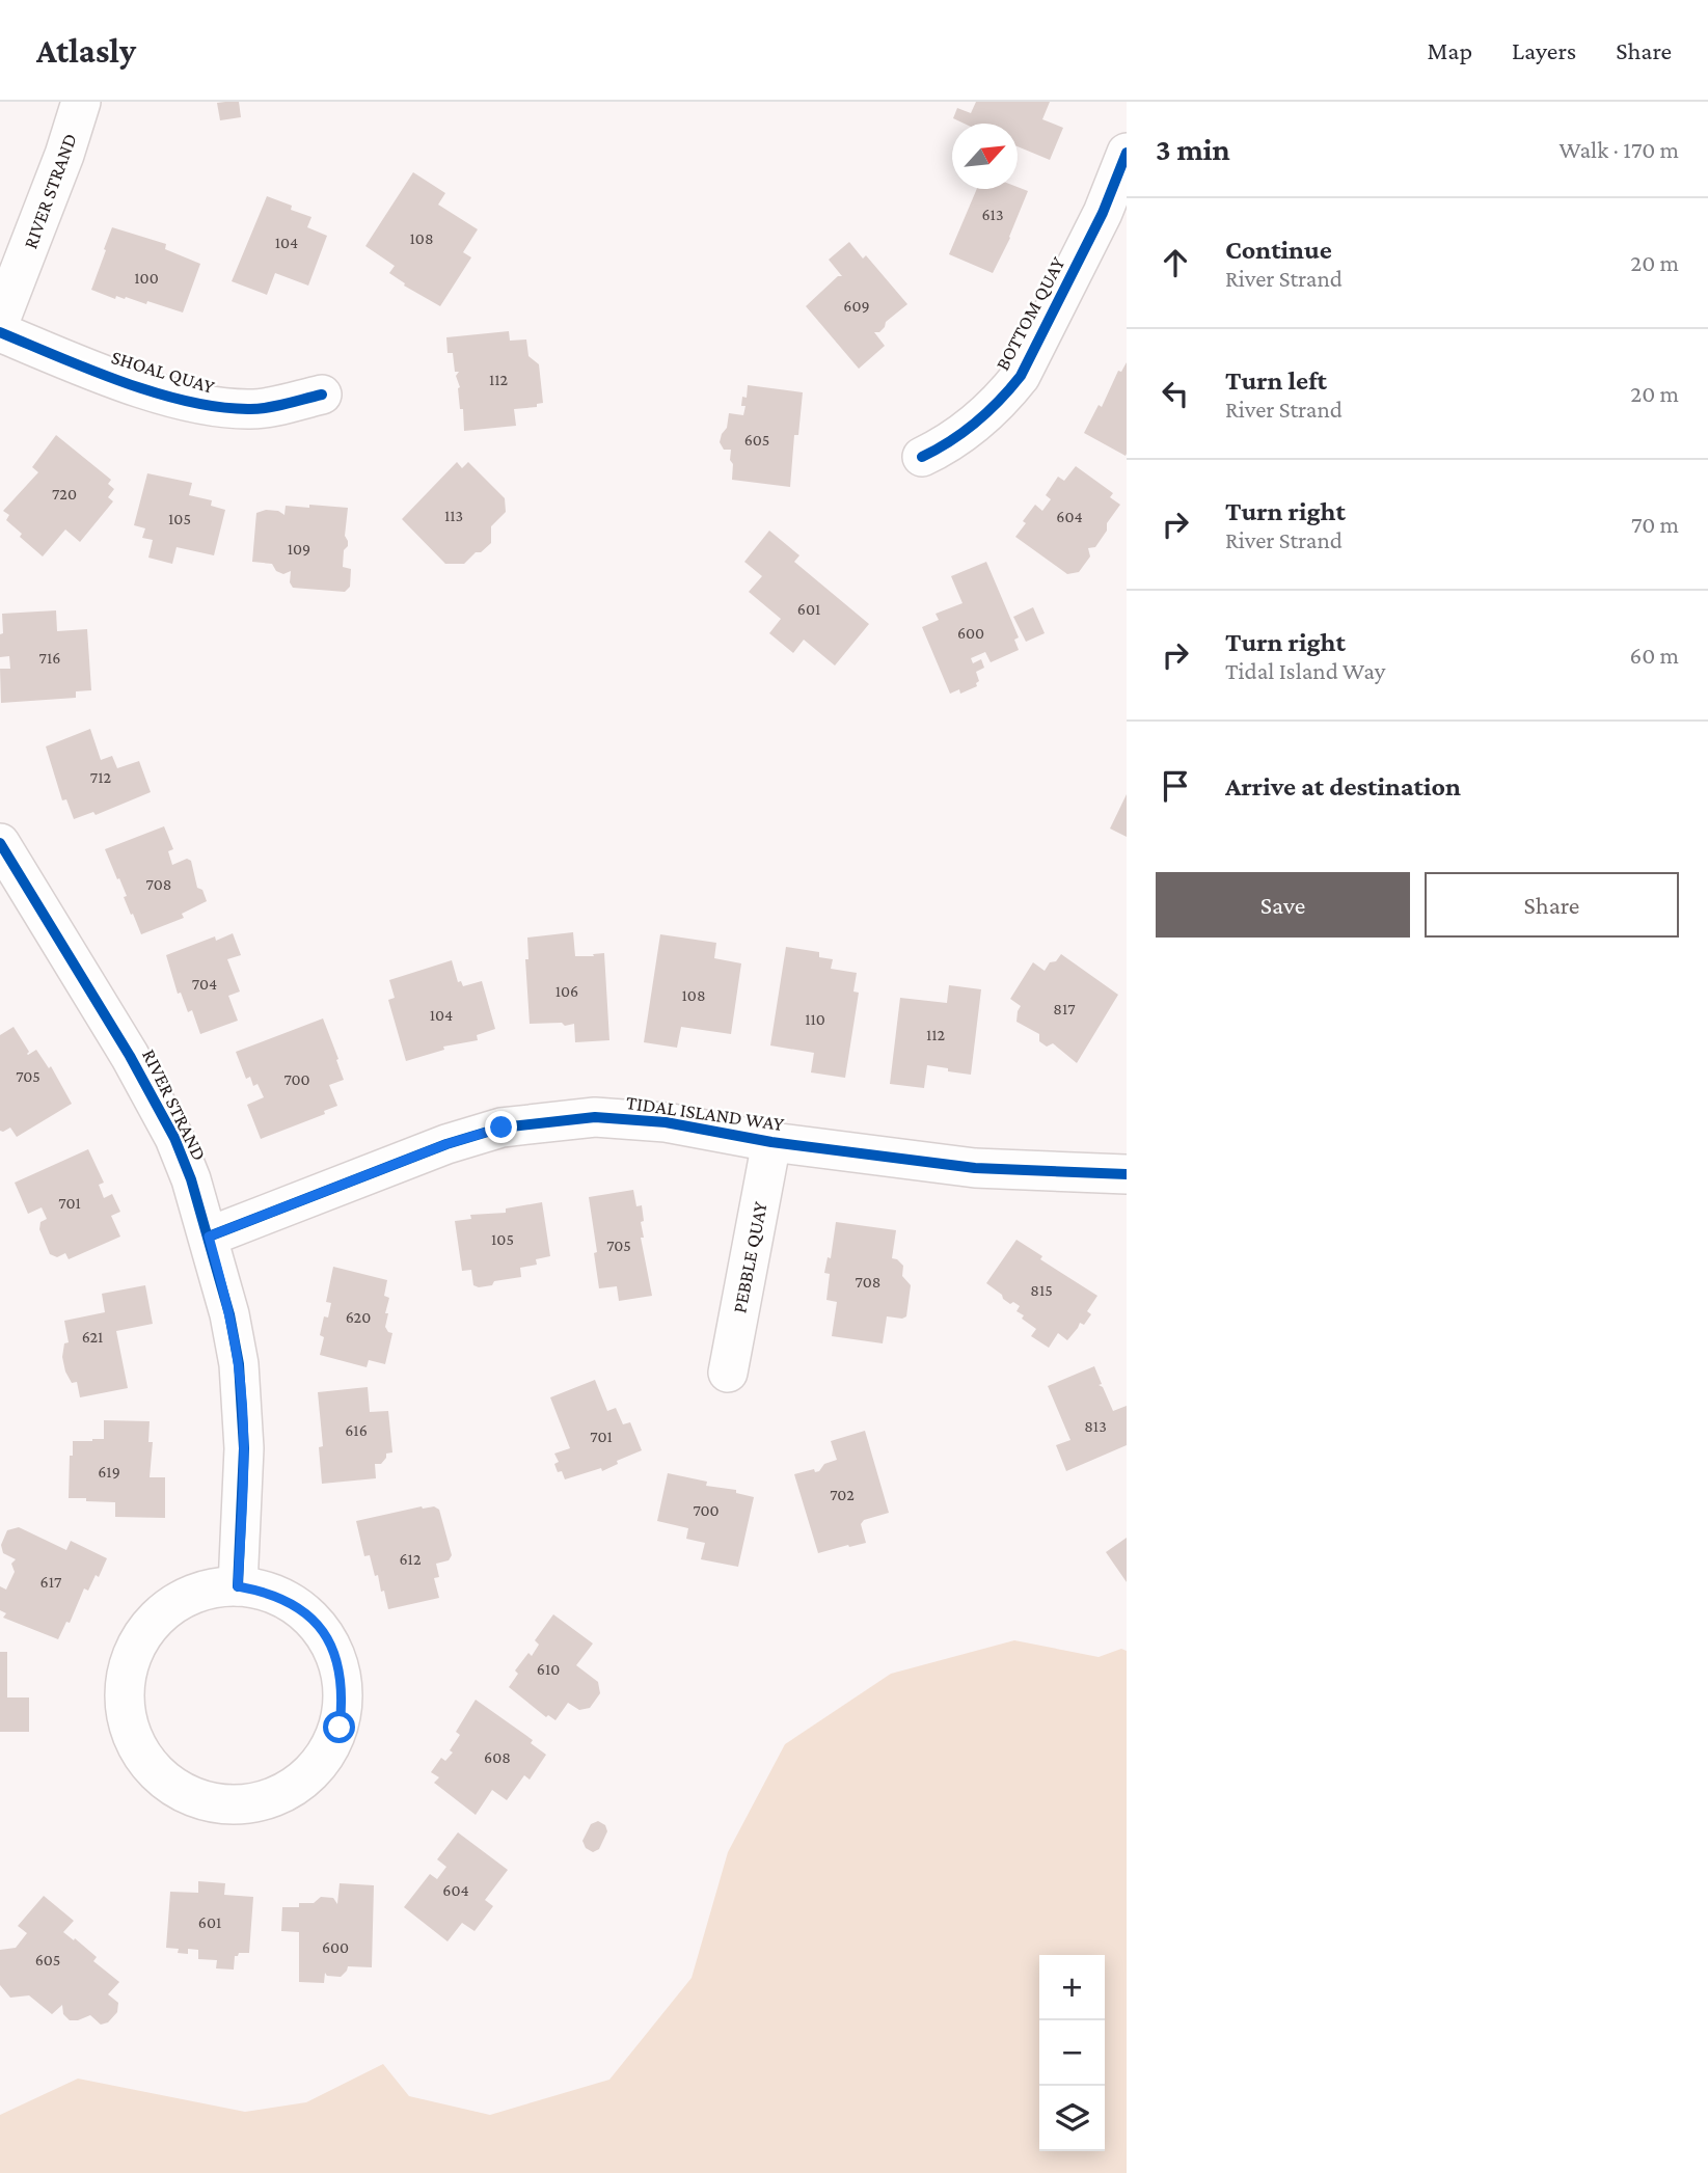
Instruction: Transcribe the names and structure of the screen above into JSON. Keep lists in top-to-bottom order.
{
  "streets": {
    "street": [
      "RIVER STRAND",
      "BOTTOM QUAY",
      "SHOAL QUAY",
      "TIDAL ISLAND WAY",
      "PEBBLE QUAY"
    ]
  },
  "crossings": [
    ["RIVER STRAND", "TIDAL ISLAND WAY"],
    ["TIDAL ISLAND WAY", "PEBBLE QUAY"]
  ],
  "house_numbers": [
    "613",
    "108",
    "104",
    "100",
    "609",
    "112",
    "605",
    "720",
    "113",
    "604",
    "105",
    "109",
    "601",
    "600",
    "716",
    "712",
    "708",
    "704",
    "106",
    "108",
    "817",
    "104",
    "110",
    "112",
    "705",
    "700",
    "701",
    "105",
    "705",
    "708",
    "815",
    "620",
    "621",
    "813",
    "616",
    "701",
    "619",
    "702",
    "700",
    "612",
    "617",
    "610",
    "608",
    "604",
    "601",
    "600",
    "605"
  ],
  "north": "top right",
  "page": {
    "header": "Atlasly",
    "nav": ["Map", "Layers", "Share"],
    "heading": ["3 min", "Walk · 170 m"],
    "list": [
      ["Continue", "River Strand", "20 m"],
      ["Turn left", "River Strand", "20 m"],
      ["Turn right", "River Strand", "70 m"],
      ["Turn right", "Tidal Island Way", "60 m"],
      "Arrive at destination"
    ],
    "buttons": ["Save", "Share"],
    "map_buttons": ["+", "−"]
  }
}
